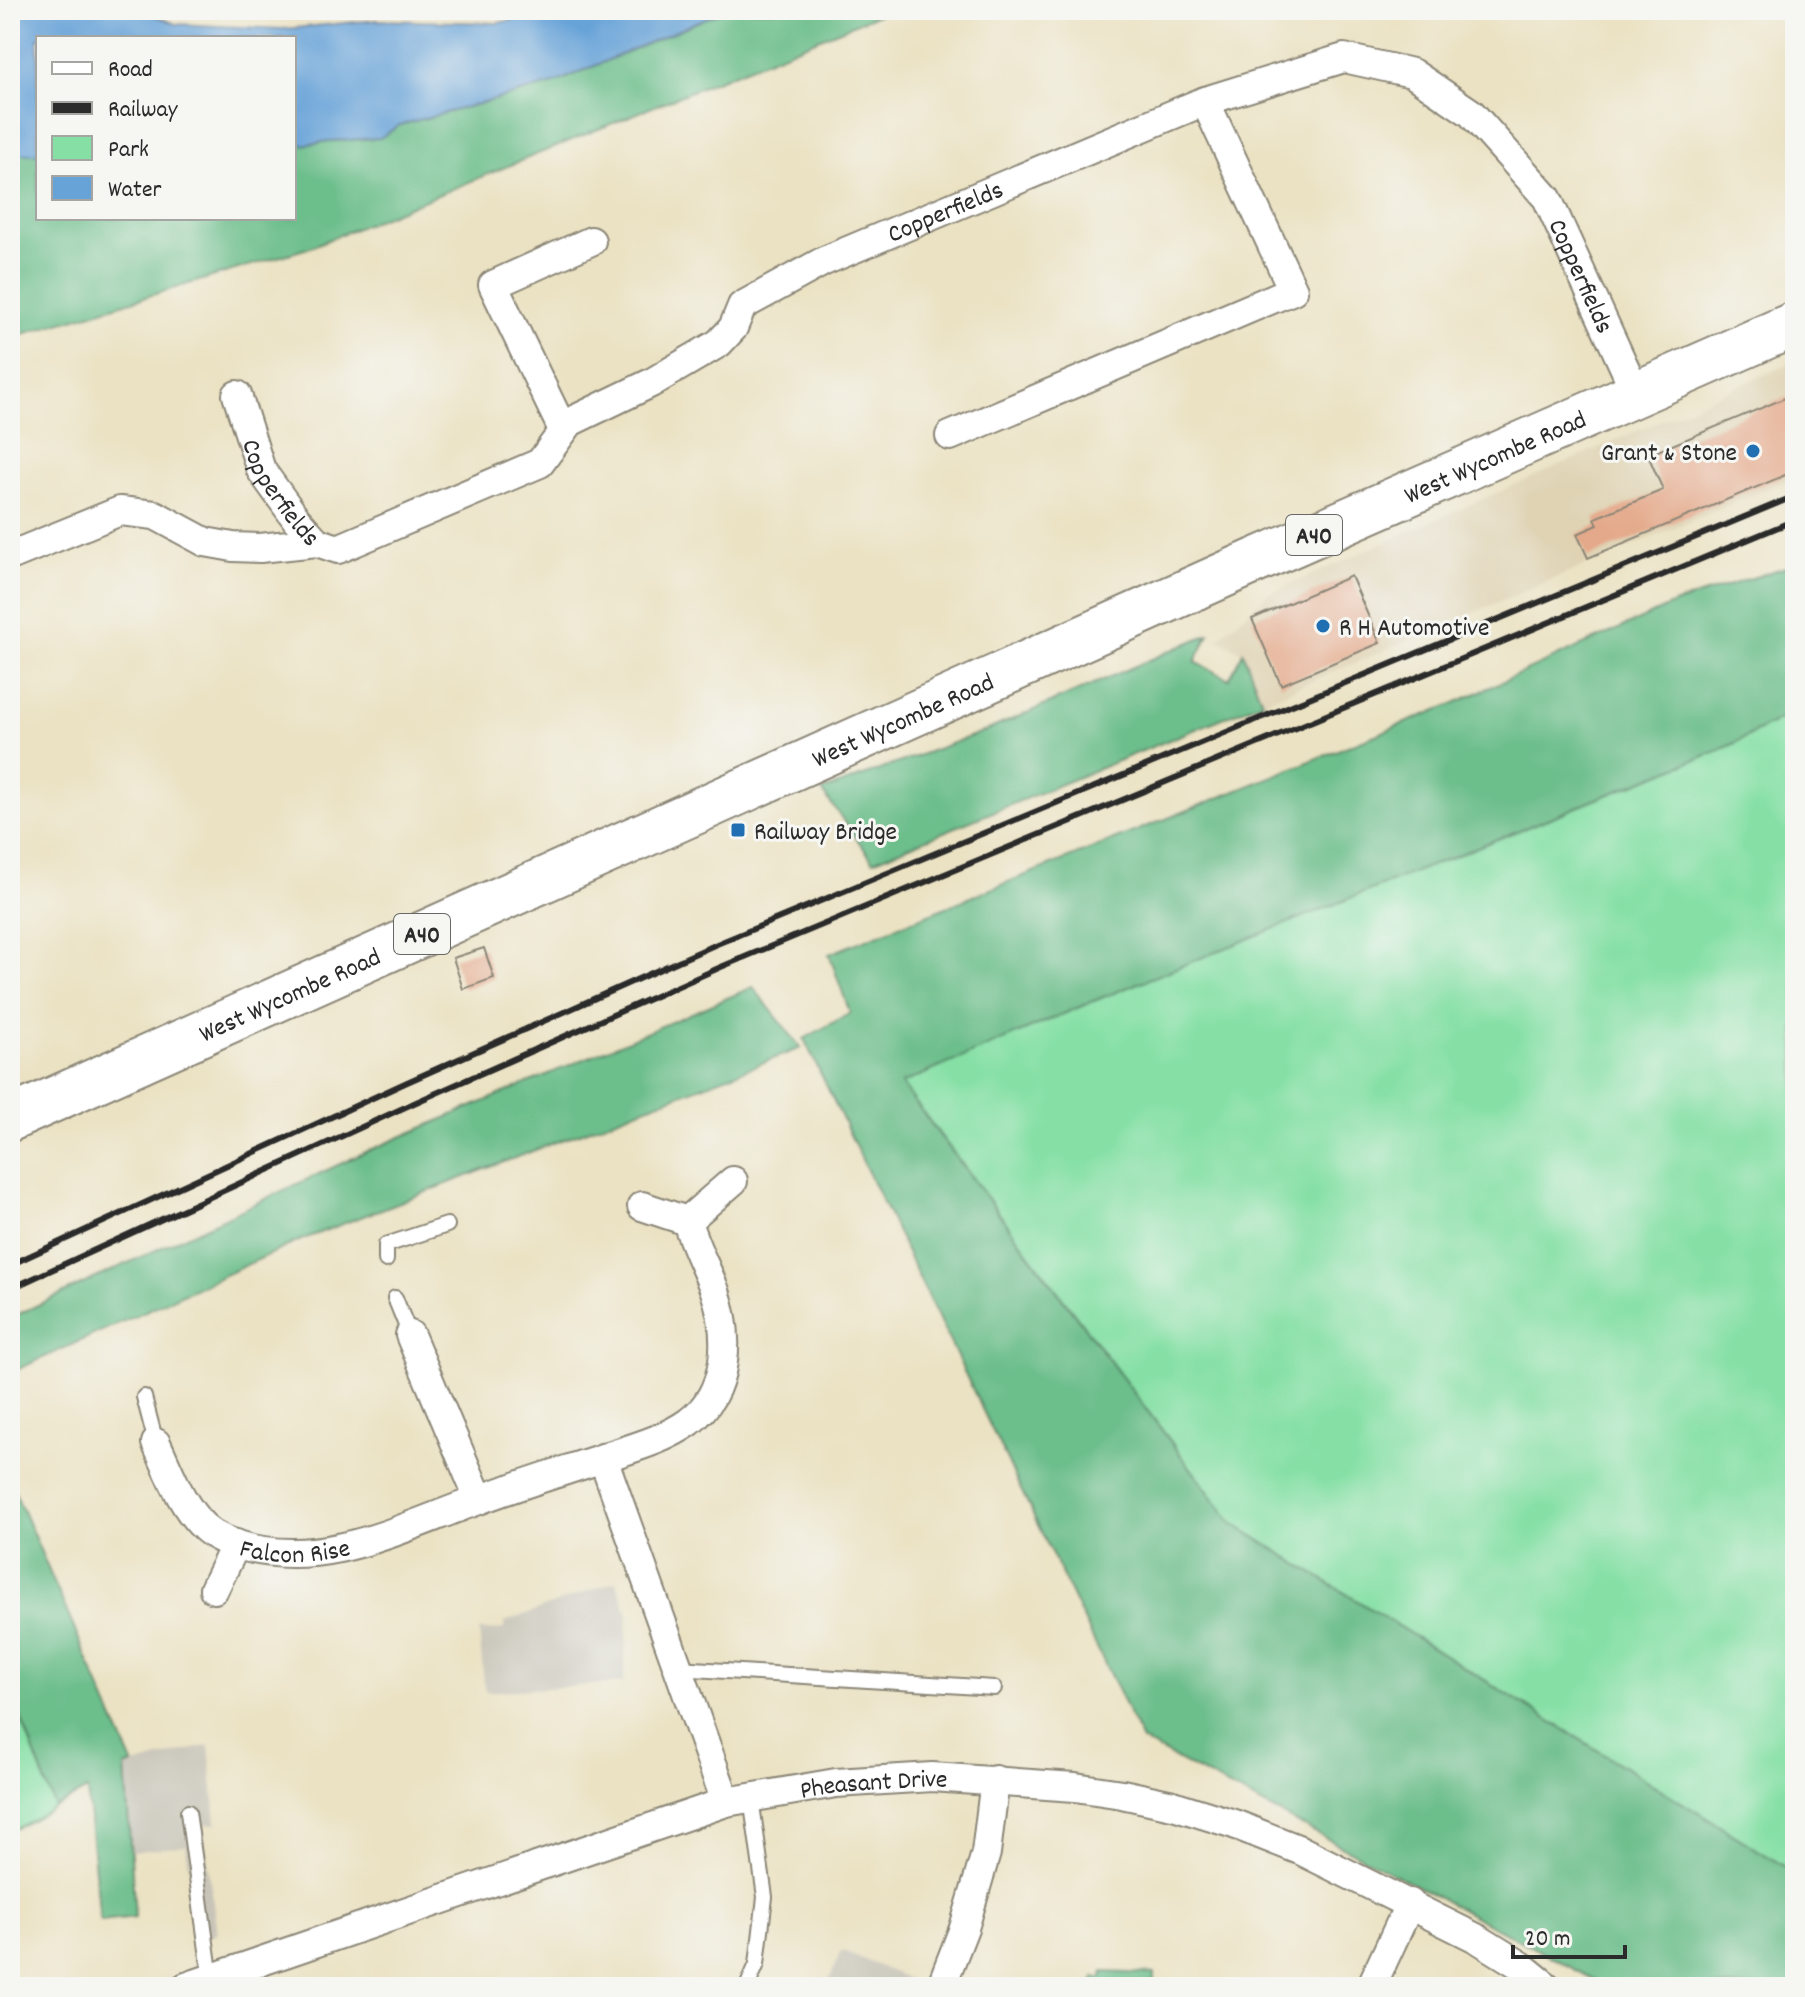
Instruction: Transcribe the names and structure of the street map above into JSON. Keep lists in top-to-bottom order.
{
  "streets": {
    "highway": ["West Wycombe Road", "A40"],
    "street": ["Copperfields", "Falcon Rise", "Pheasant Drive"]
  },
  "crossings": [
    ["Copperfields", "West Wycombe Road"]
  ],
  "places": {
    "other": ["Grant & Stone", "R H Automotive"],
    "transit": ["Railway Bridge"]
  },
  "legend": [
    "Road",
    "Railway",
    "Park",
    "Water"
  ],
  "scale_bar": "20 m"
}
